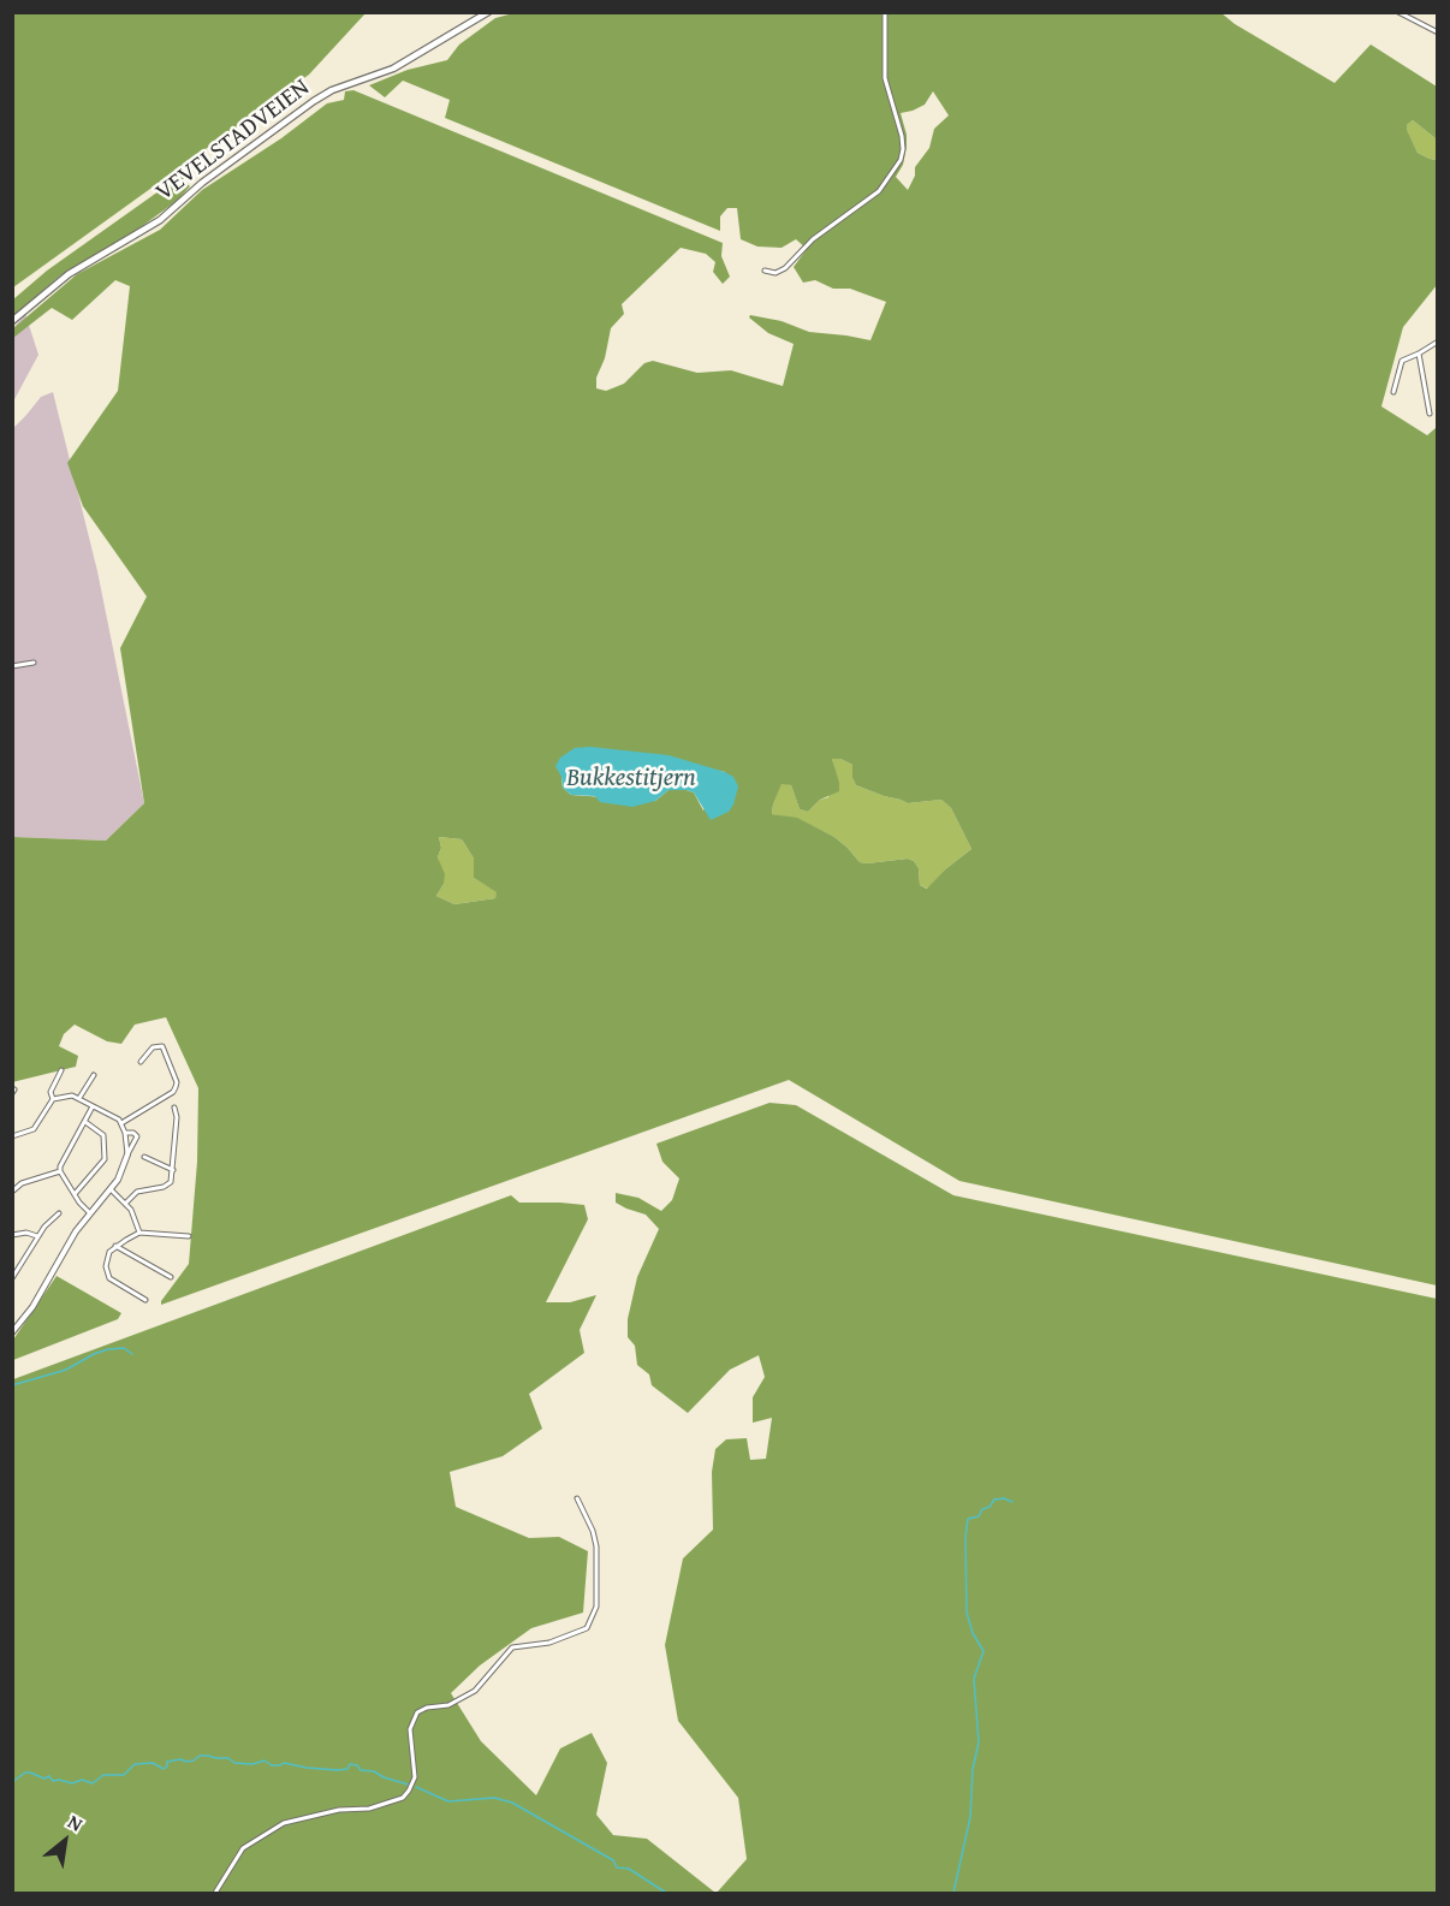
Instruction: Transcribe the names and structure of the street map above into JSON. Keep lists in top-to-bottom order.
{
  "streets": {
    "main road": ["VEVELSTADVEIEN"]
  },
  "water": ["Bukkestitjern"],
  "north": "top right"
}
